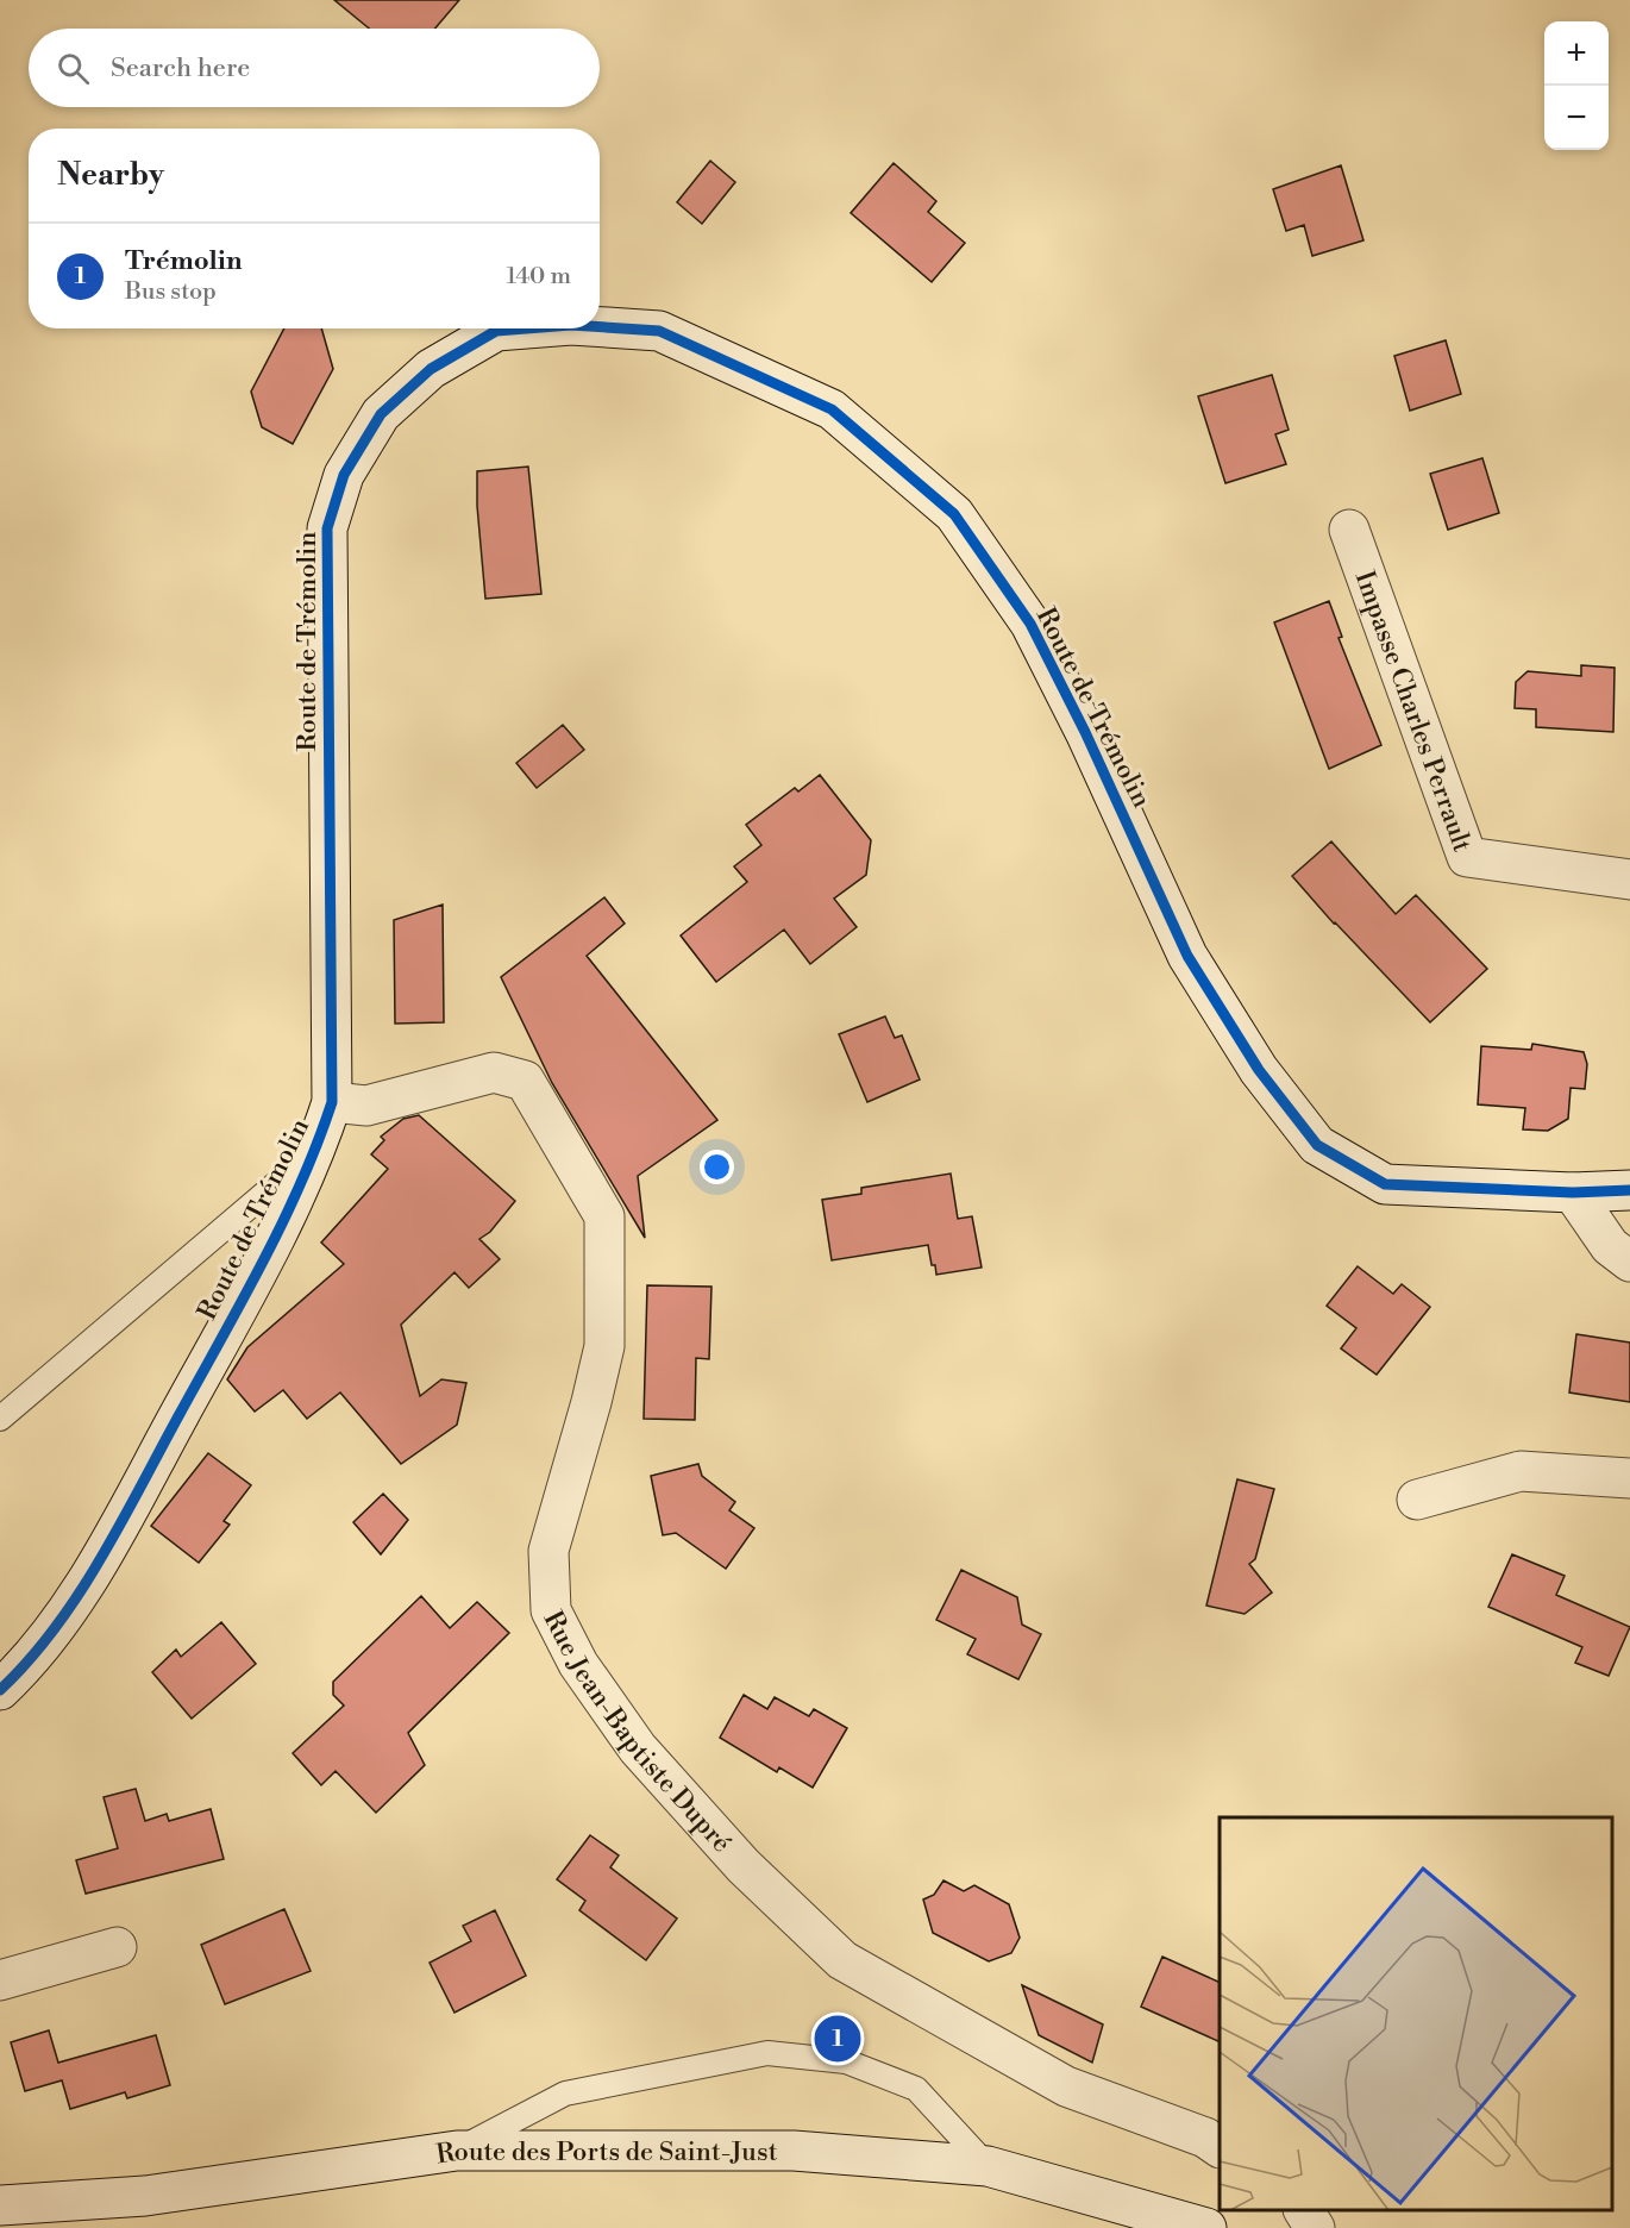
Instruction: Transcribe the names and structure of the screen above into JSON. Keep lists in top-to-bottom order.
{
  "streets": {
    "street": [
      "Route de Trémolin",
      "Impasse Charles Perrault",
      "Rue Jean-Baptiste Dupré",
      "Route des Ports de Saint-Just"
    ]
  },
  "crossings": [
    ["Route de Trémolin", "Rue Jean-Baptiste Dupré"]
  ],
  "page": {
    "map_buttons": ["+", "−"],
    "search": "Search here",
    "heading": "Nearby",
    "list": [
      {
        "mark": "1",
        "name": "Trémolin",
        "note": "Bus stop",
        "value": "140 m"
      }
    ],
    "pins": "1"
  }
}
